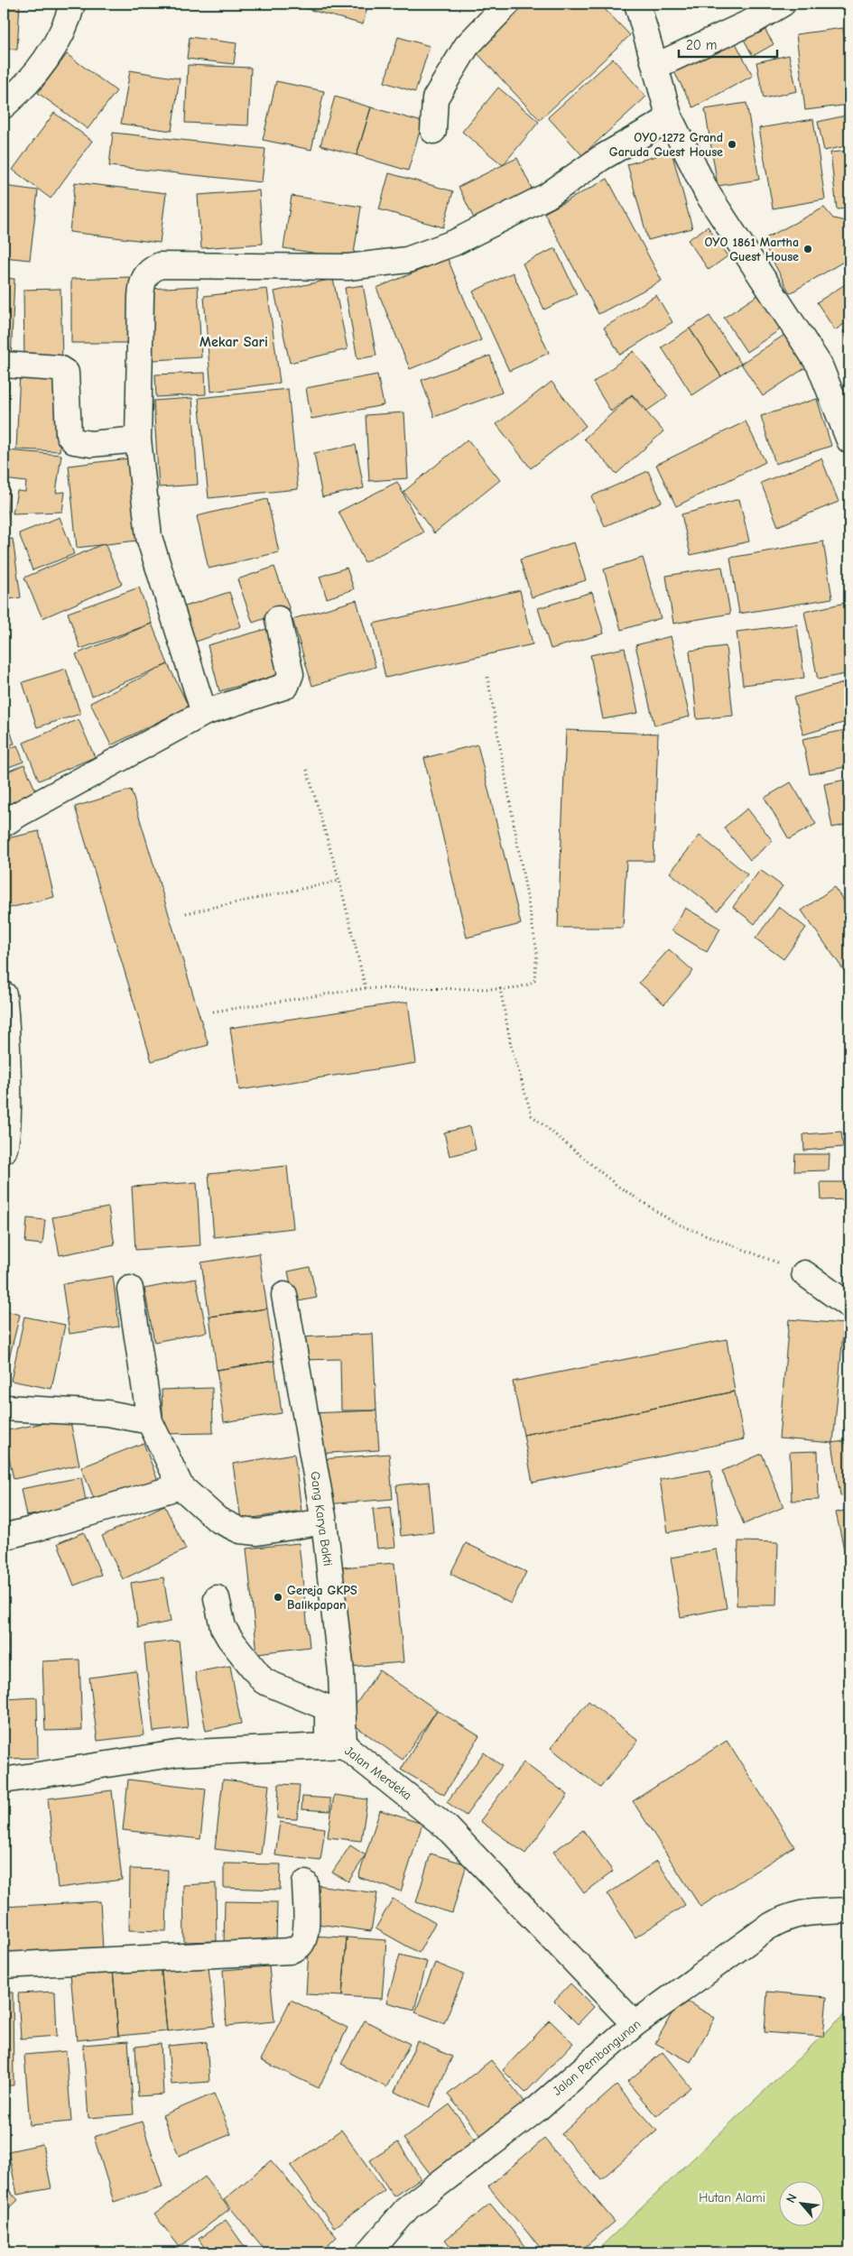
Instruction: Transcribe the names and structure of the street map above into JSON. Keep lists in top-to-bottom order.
{
  "streets": {
    "street": ["Gang Karya Bakti", "Jalan Merdeka", "Jalan Pembangunan"]
  },
  "crossings": [
    ["Gang Karya Bakti", "Jalan Merdeka"],
    ["Jalan Merdeka", "Jalan Pembangunan"]
  ],
  "districts": ["Mekar Sari"],
  "parks": ["Hutan Alami"],
  "places": ["OYO 1272 Grand Garuda Guest House", "OYO 1861 Martha Guest House", "Gereja GKPS Balikpapan"],
  "scale_bar": "20 m",
  "north": "top left"
}
